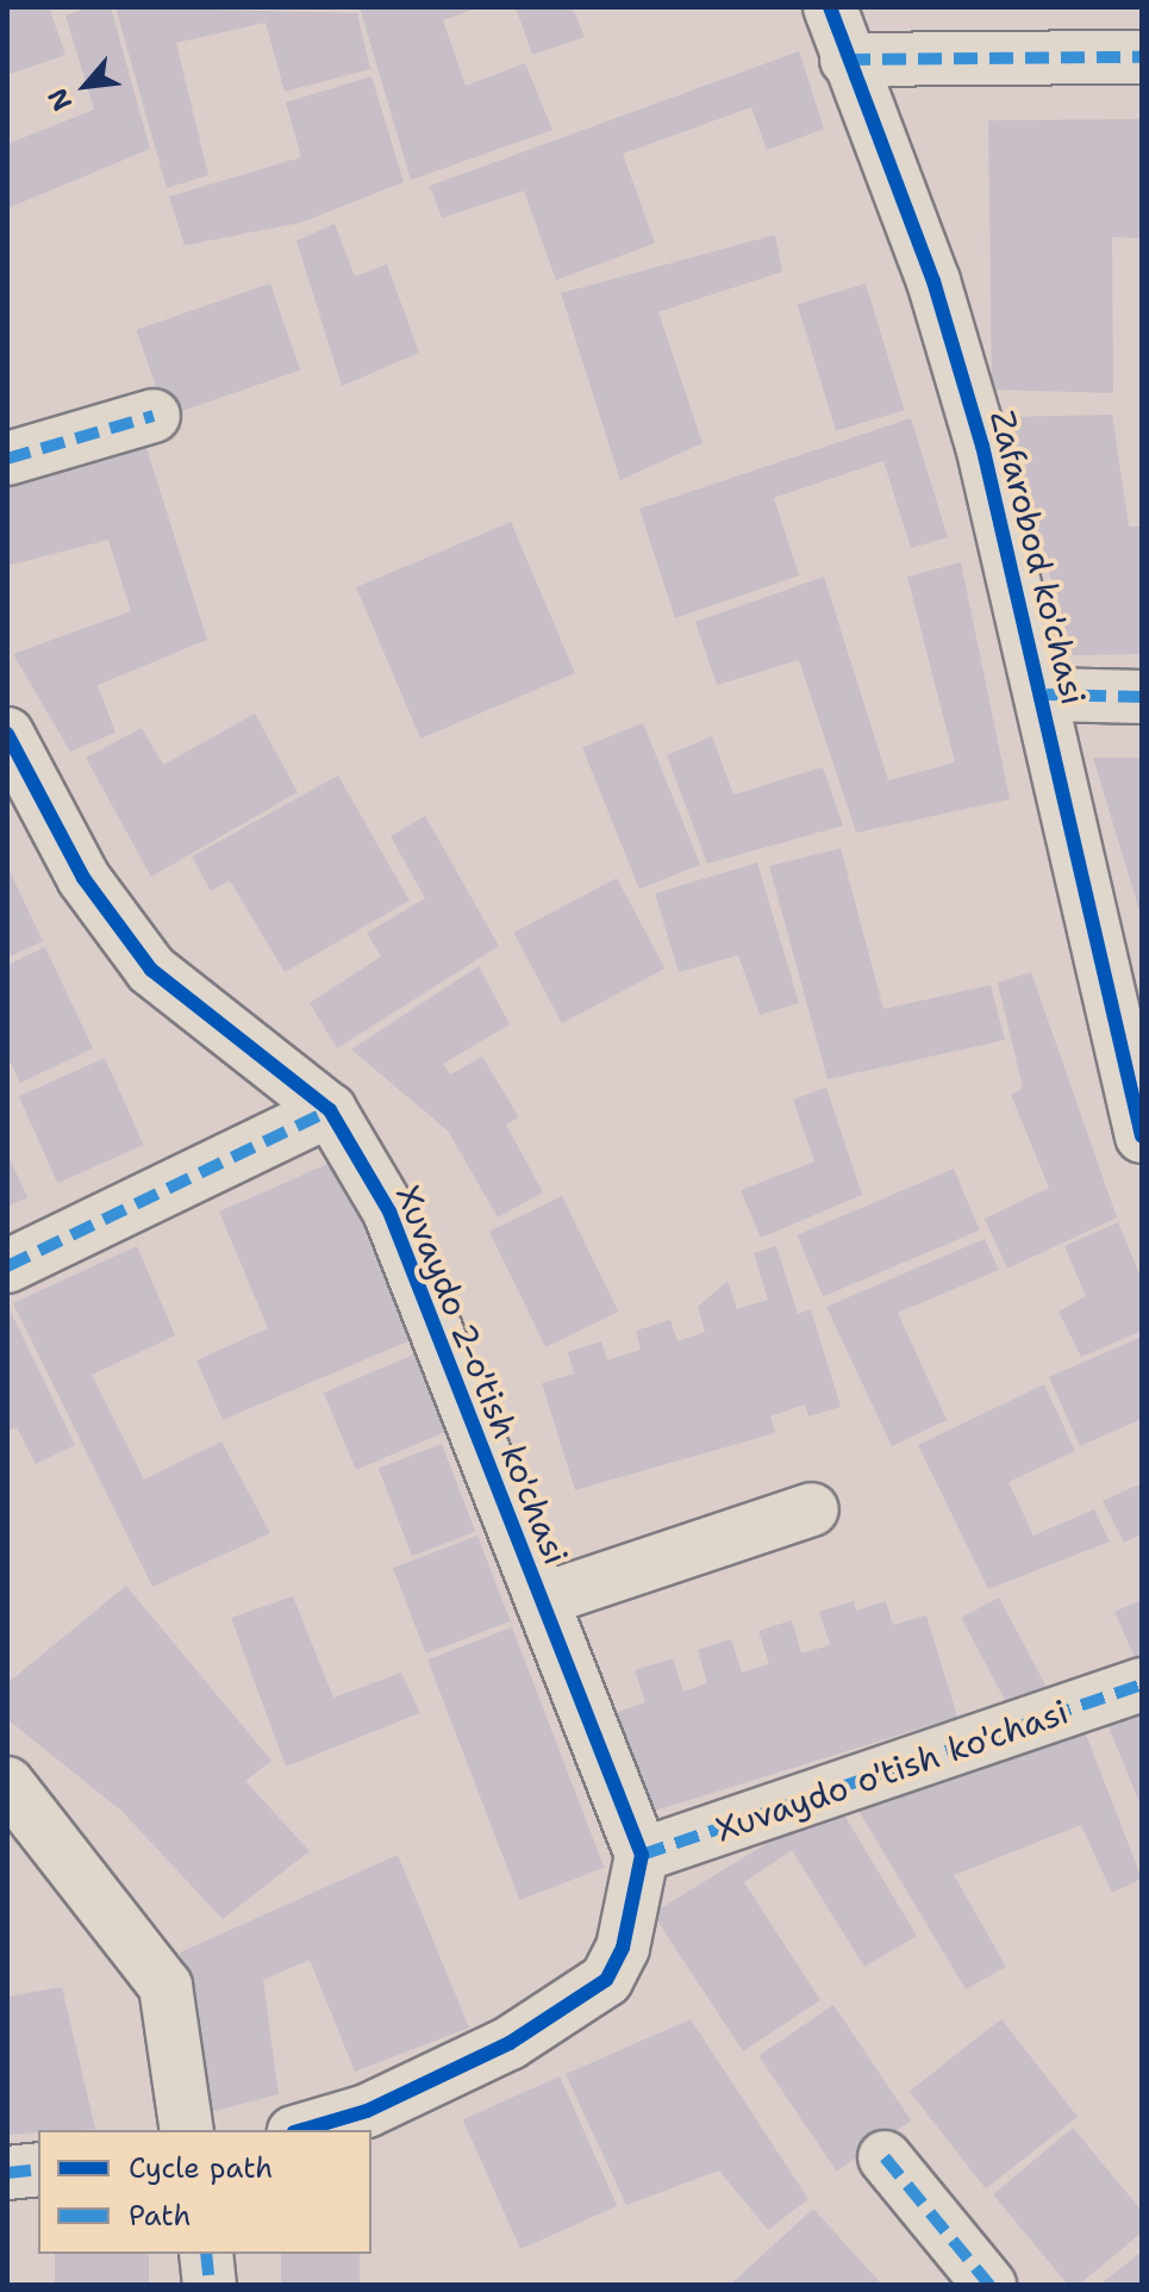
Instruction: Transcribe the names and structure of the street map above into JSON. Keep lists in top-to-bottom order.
{
  "streets": {
    "street": ["Zafarobod ko'chasi", "Xuvaydo 2-o'tish ko'chasi", "Xuvaydo o'tish ko'chasi"]
  },
  "crossings": [
    ["Xuvaydo 2-o'tish ko'chasi", "Xuvaydo o'tish ko'chasi"]
  ],
  "legend": ["Cycle path", "Path"],
  "north": "bottom left"
}
